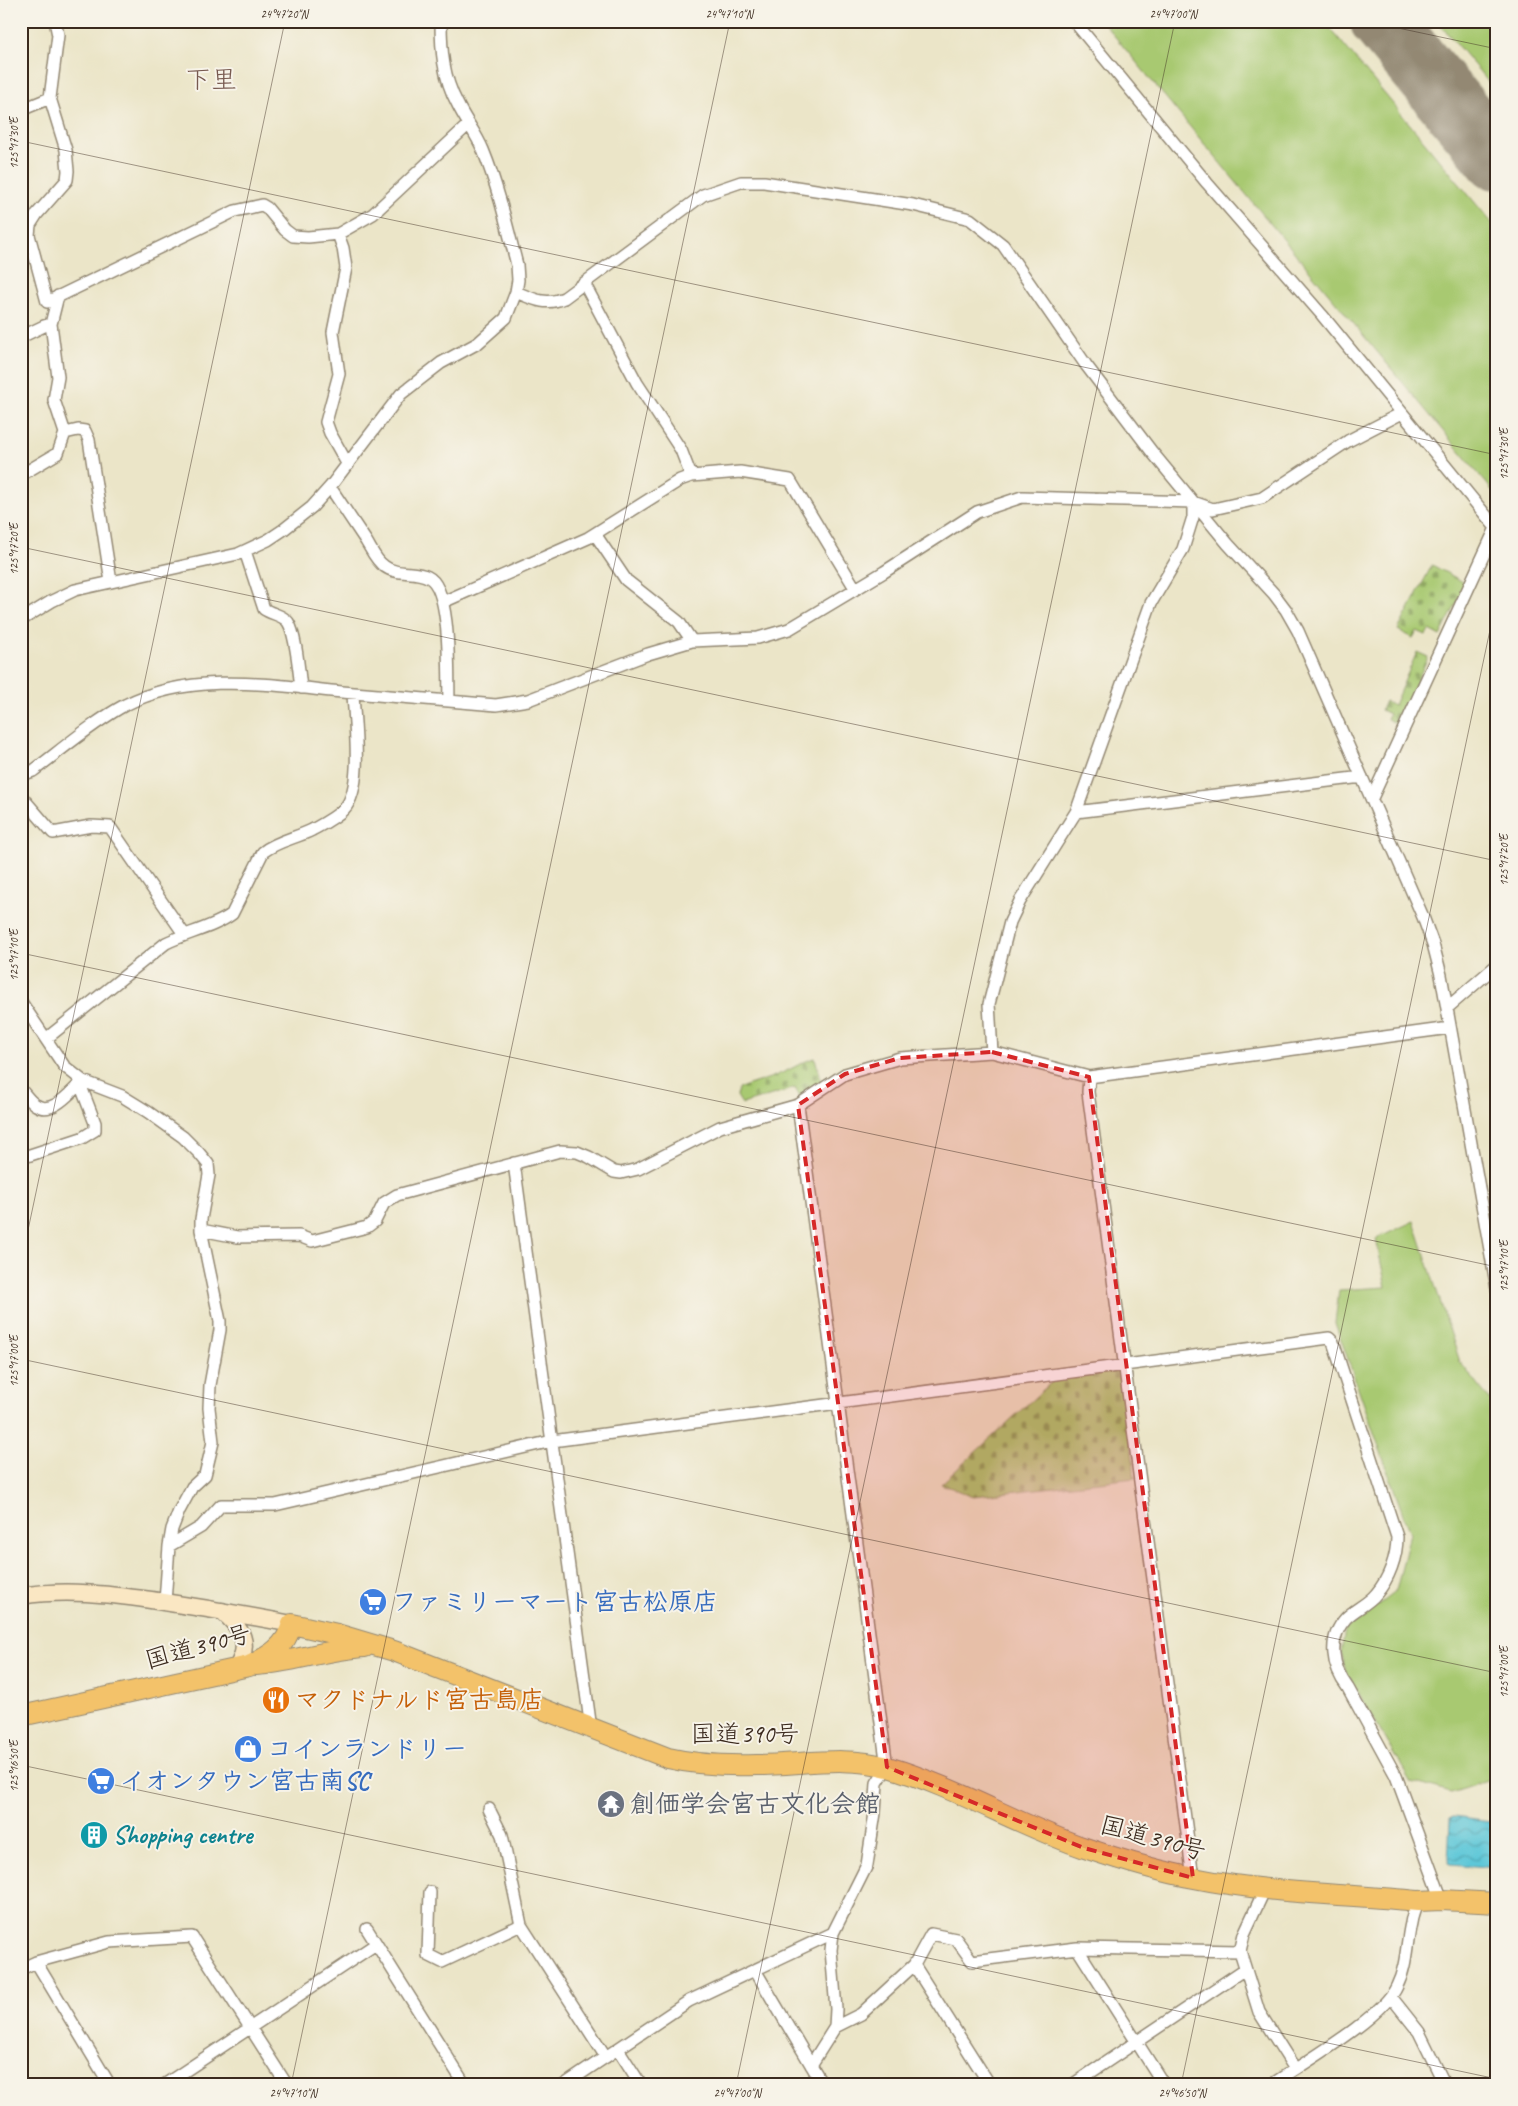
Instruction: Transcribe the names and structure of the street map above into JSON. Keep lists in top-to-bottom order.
{
  "streets": {
    "highway": ["国道390号"]
  },
  "districts": ["下里"],
  "places": {
    "supermarket": ["ファミリーマート宮古松原店", "イオンタウン宮古南SC"],
    "restaurant": ["マクドナルド宮古島店"],
    "shop": ["コインランドリー"],
    "temple": ["創価学会宮古文化会館"],
    "building": ["Shopping centre"]
  },
  "coordinates": [
    "24°47'20\"N",
    "24°47'10\"N",
    "24°47'00\"N",
    "125°17'30\"E",
    "125°17'20\"E",
    "125°17'10\"E",
    "125°17'00\"E",
    "125°16'50\"E",
    "24°46'50\"N"
  ]
}
